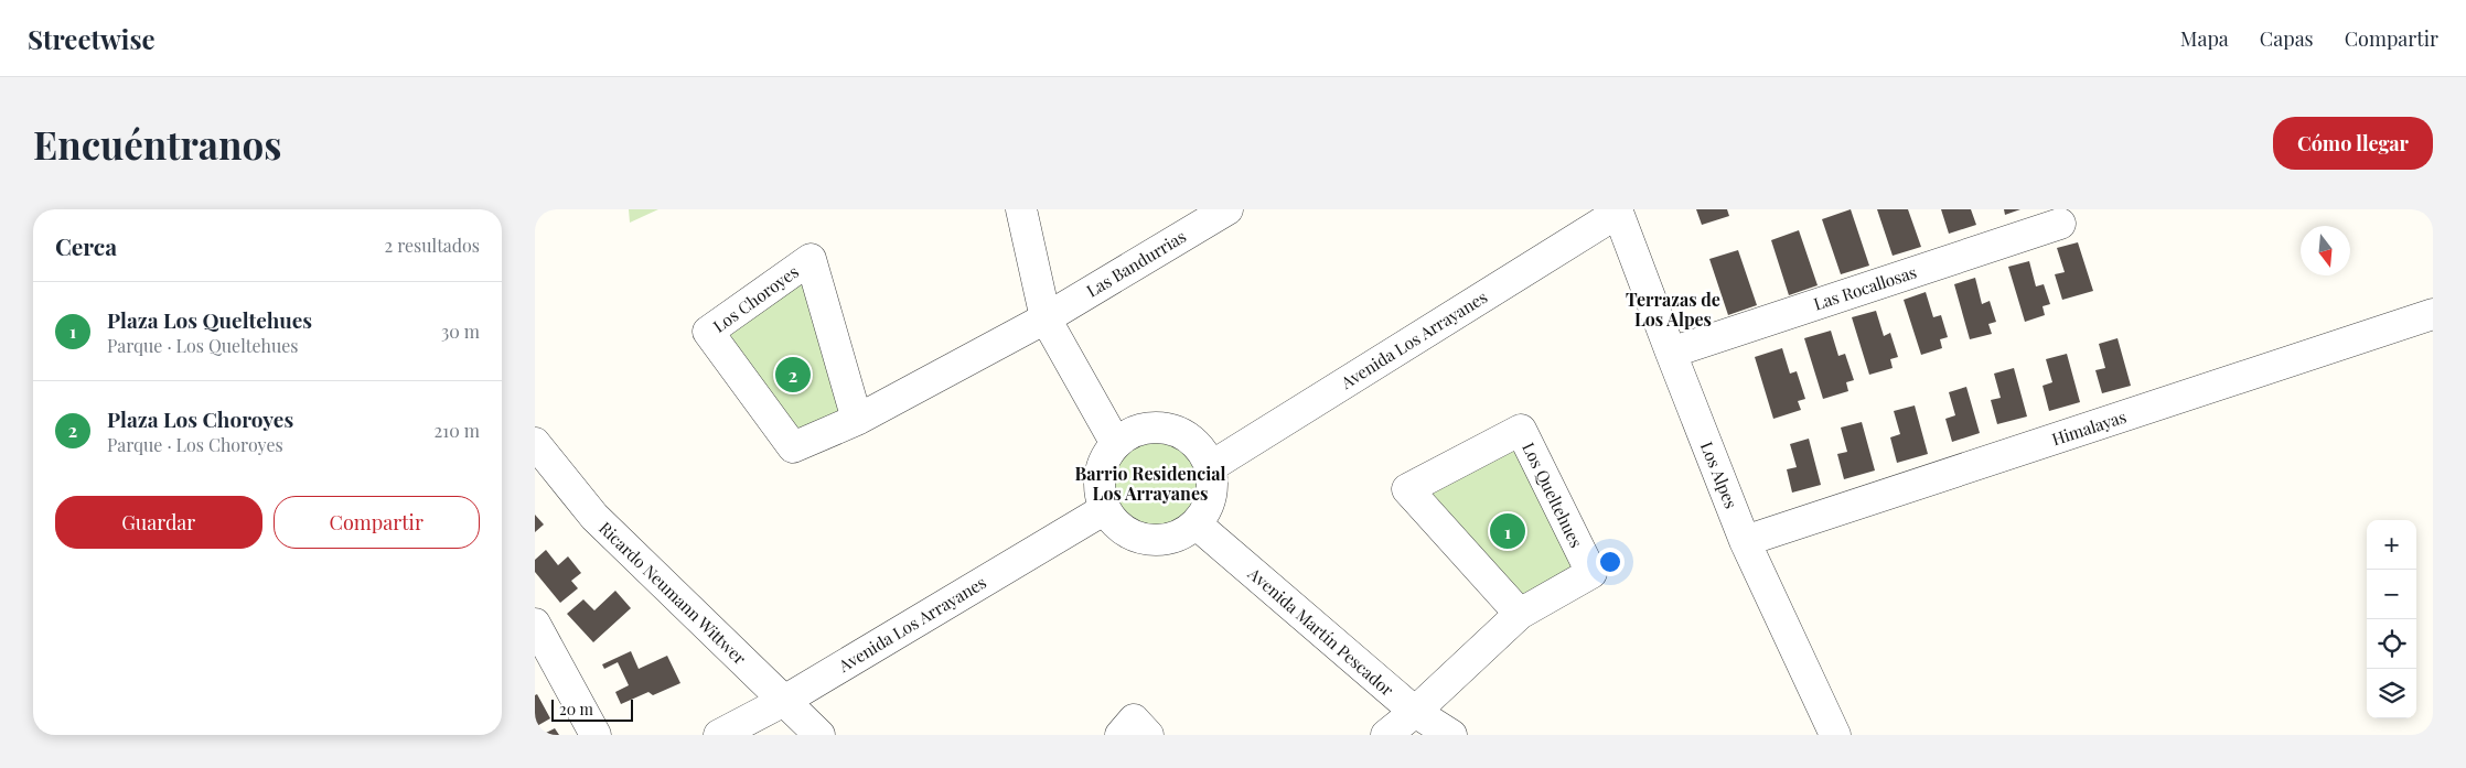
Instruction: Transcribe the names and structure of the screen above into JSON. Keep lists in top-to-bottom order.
{
  "streets": {
    "street": [
      "Las Bandurrias",
      "Las Rocallosas",
      "Los Choroyes",
      "Avenida Los Arrayanes",
      "Himalayas",
      "Los Alpes",
      "Los Queltehues",
      "Ricardo Neumann Wittwer",
      "Avenida Martín Pescador"
    ]
  },
  "crossings": [
    ["Las Bandurrias", "Los Choroyes"],
    ["Las Rocallosas", "Los Alpes"],
    ["Avenida Los Arrayanes", "Los Alpes"],
    ["Avenida Los Arrayanes", "Ricardo Neumann Wittwer"],
    ["Avenida Los Arrayanes", "Avenida Martín Pescador"],
    ["Himalayas", "Los Alpes"],
    ["Los Queltehues", "Avenida Martín Pescador"]
  ],
  "districts": ["Terrazas de Los Alpes", "Barrio Residencial Los Arrayanes"],
  "scale_bar": "20 m",
  "north": "bottom",
  "page": {
    "header": "Streetwise",
    "nav": ["Mapa", "Capas", "Compartir"],
    "buttons": [
      "Cómo llegar",
      ["Guardar", "Compartir"]
    ],
    "title": "Encuéntranos",
    "heading": ["Cerca", "2 resultados"],
    "list": [
      {
        "mark": "1",
        "name": "Plaza Los Queltehues",
        "note": "Parque · Los Queltehues",
        "value": "30 m"
      },
      {
        "mark": "2",
        "name": "Plaza Los Choroyes",
        "note": "Parque · Los Choroyes",
        "value": "210 m"
      }
    ],
    "pins": ["2", "1"],
    "map_buttons": ["+", "−"],
    "scale": "20 m"
  }
}
